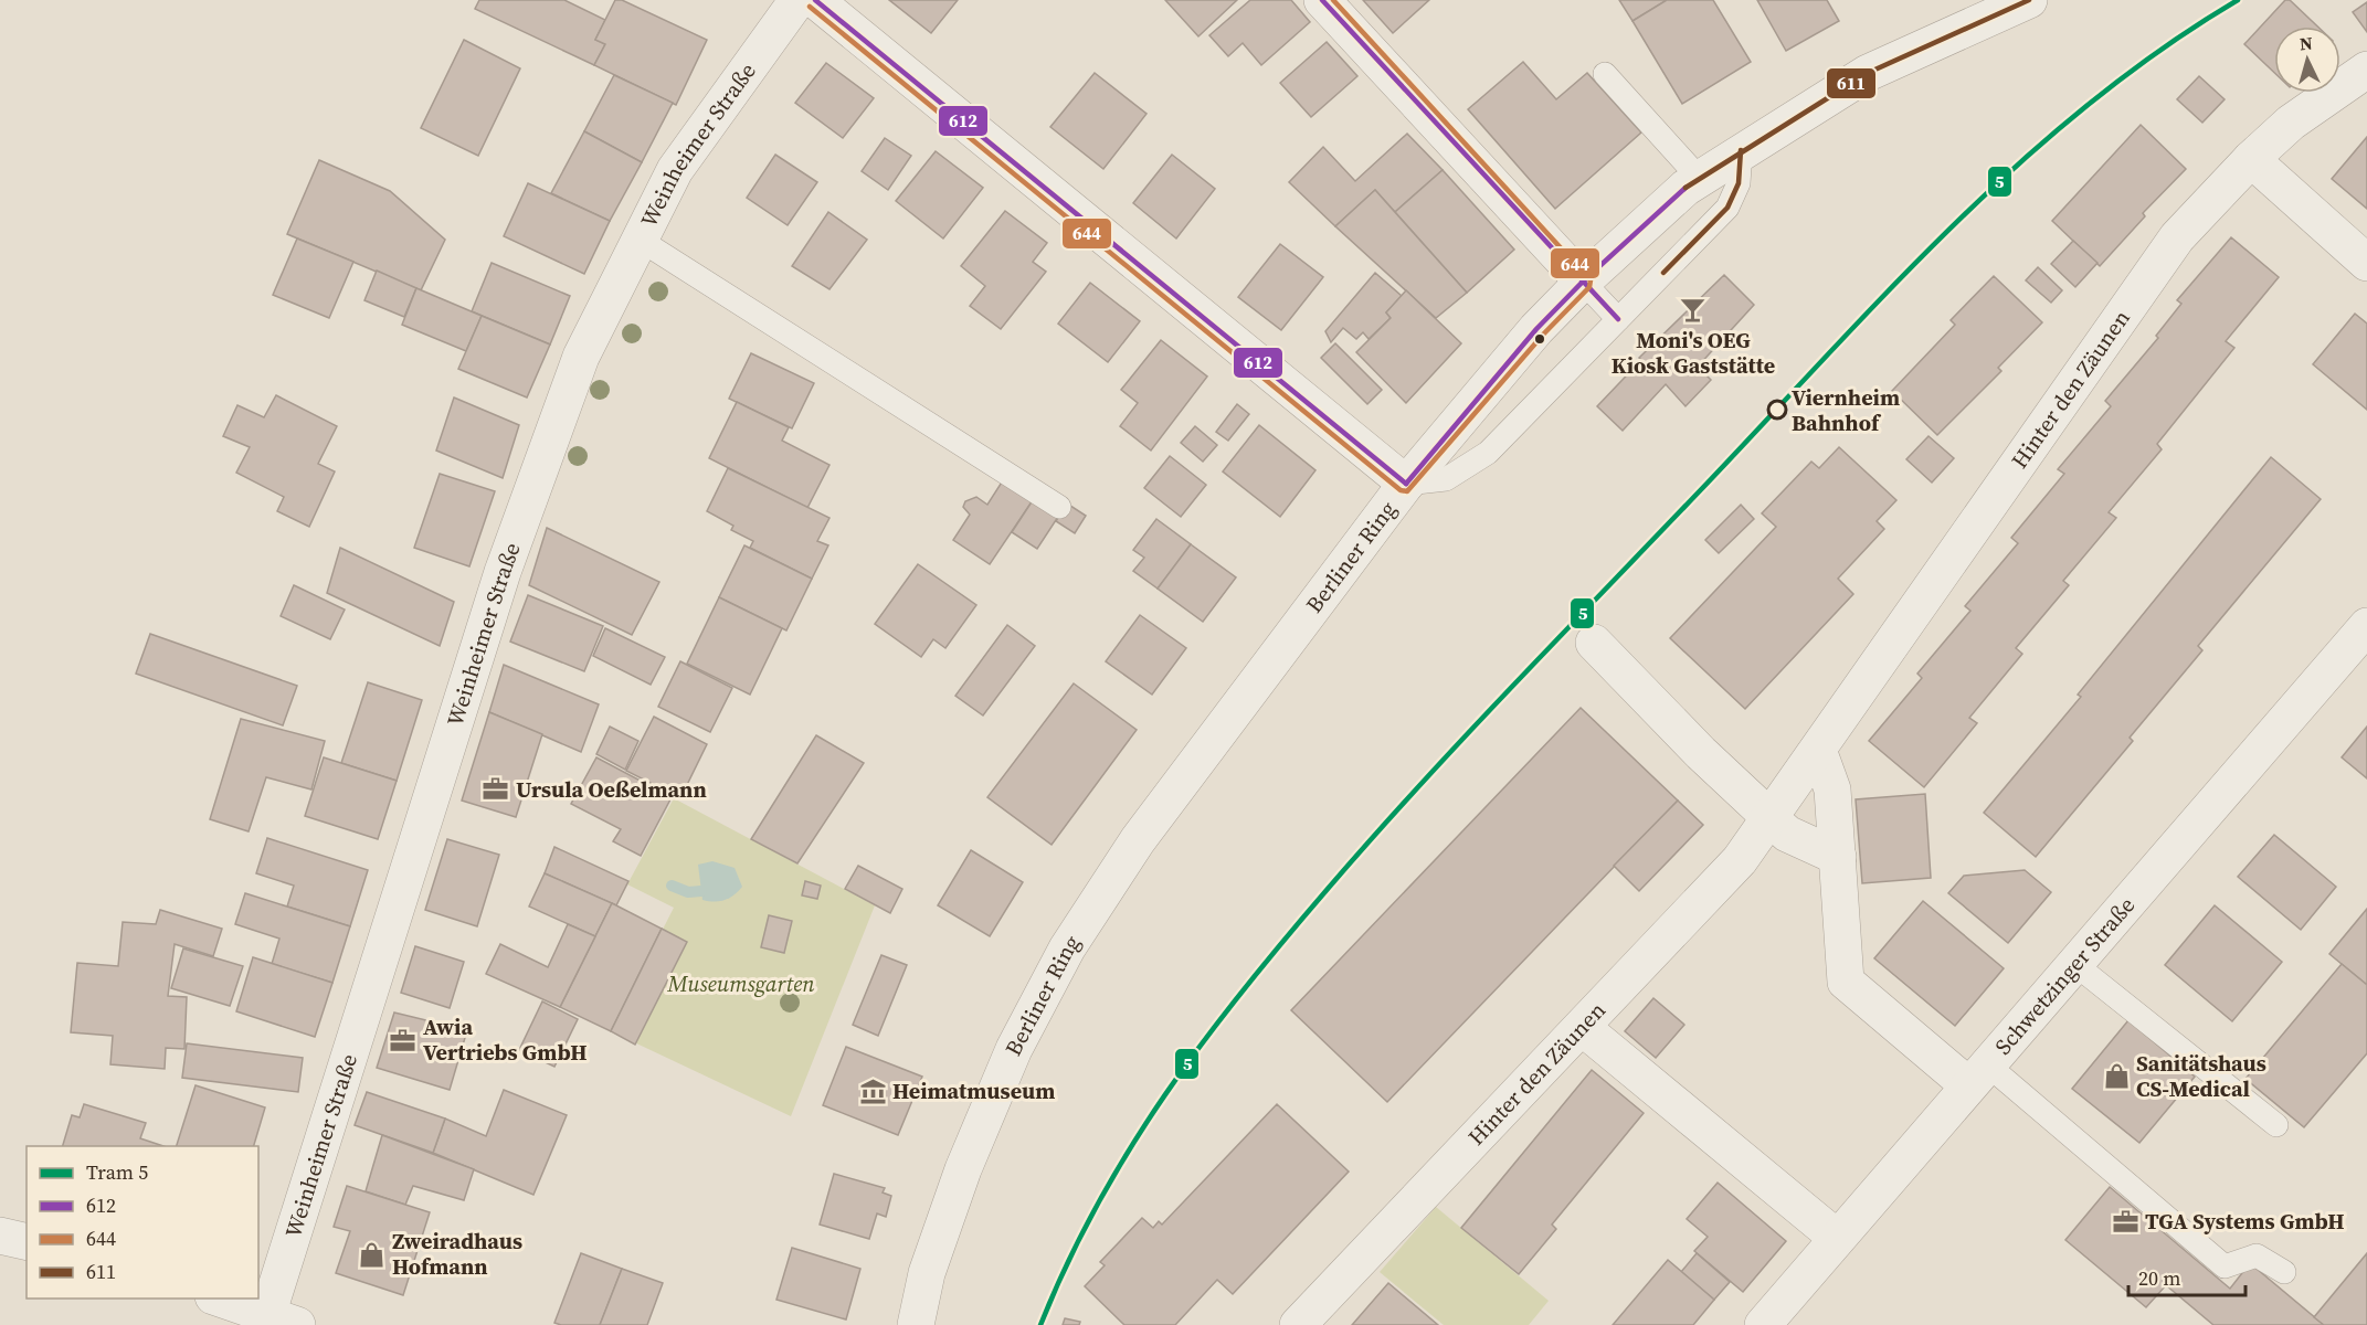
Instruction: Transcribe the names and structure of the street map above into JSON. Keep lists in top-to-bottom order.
{
  "streets": {
    "street": [
      "Weinheimer Straße",
      "Hinter den Zäunen",
      "Berliner Ring",
      "Schwetzinger Straße"
    ]
  },
  "parks": ["Museumsgarten"],
  "places": {
    "bar": ["Moni's OEG Kiosk Gaststätte"],
    "other": ["Viernheim Bahnhof"],
    "office": ["Ursula Oeßelmann", "Awia Vertriebs GmbH", "TGA Systems GmbH"],
    "shop": ["Sanitätshaus CS-Medical", "Zweiradhaus Hofmann"],
    "museum": ["Heimatmuseum"]
  },
  "lines": [
    "tram line 5",
    "transit line 612",
    "transit line 644",
    "transit line 611"
  ],
  "legend": [
    "Tram 5",
    "612",
    "644",
    "611"
  ],
  "scale_bar": "20 m",
  "north": "top"
}
